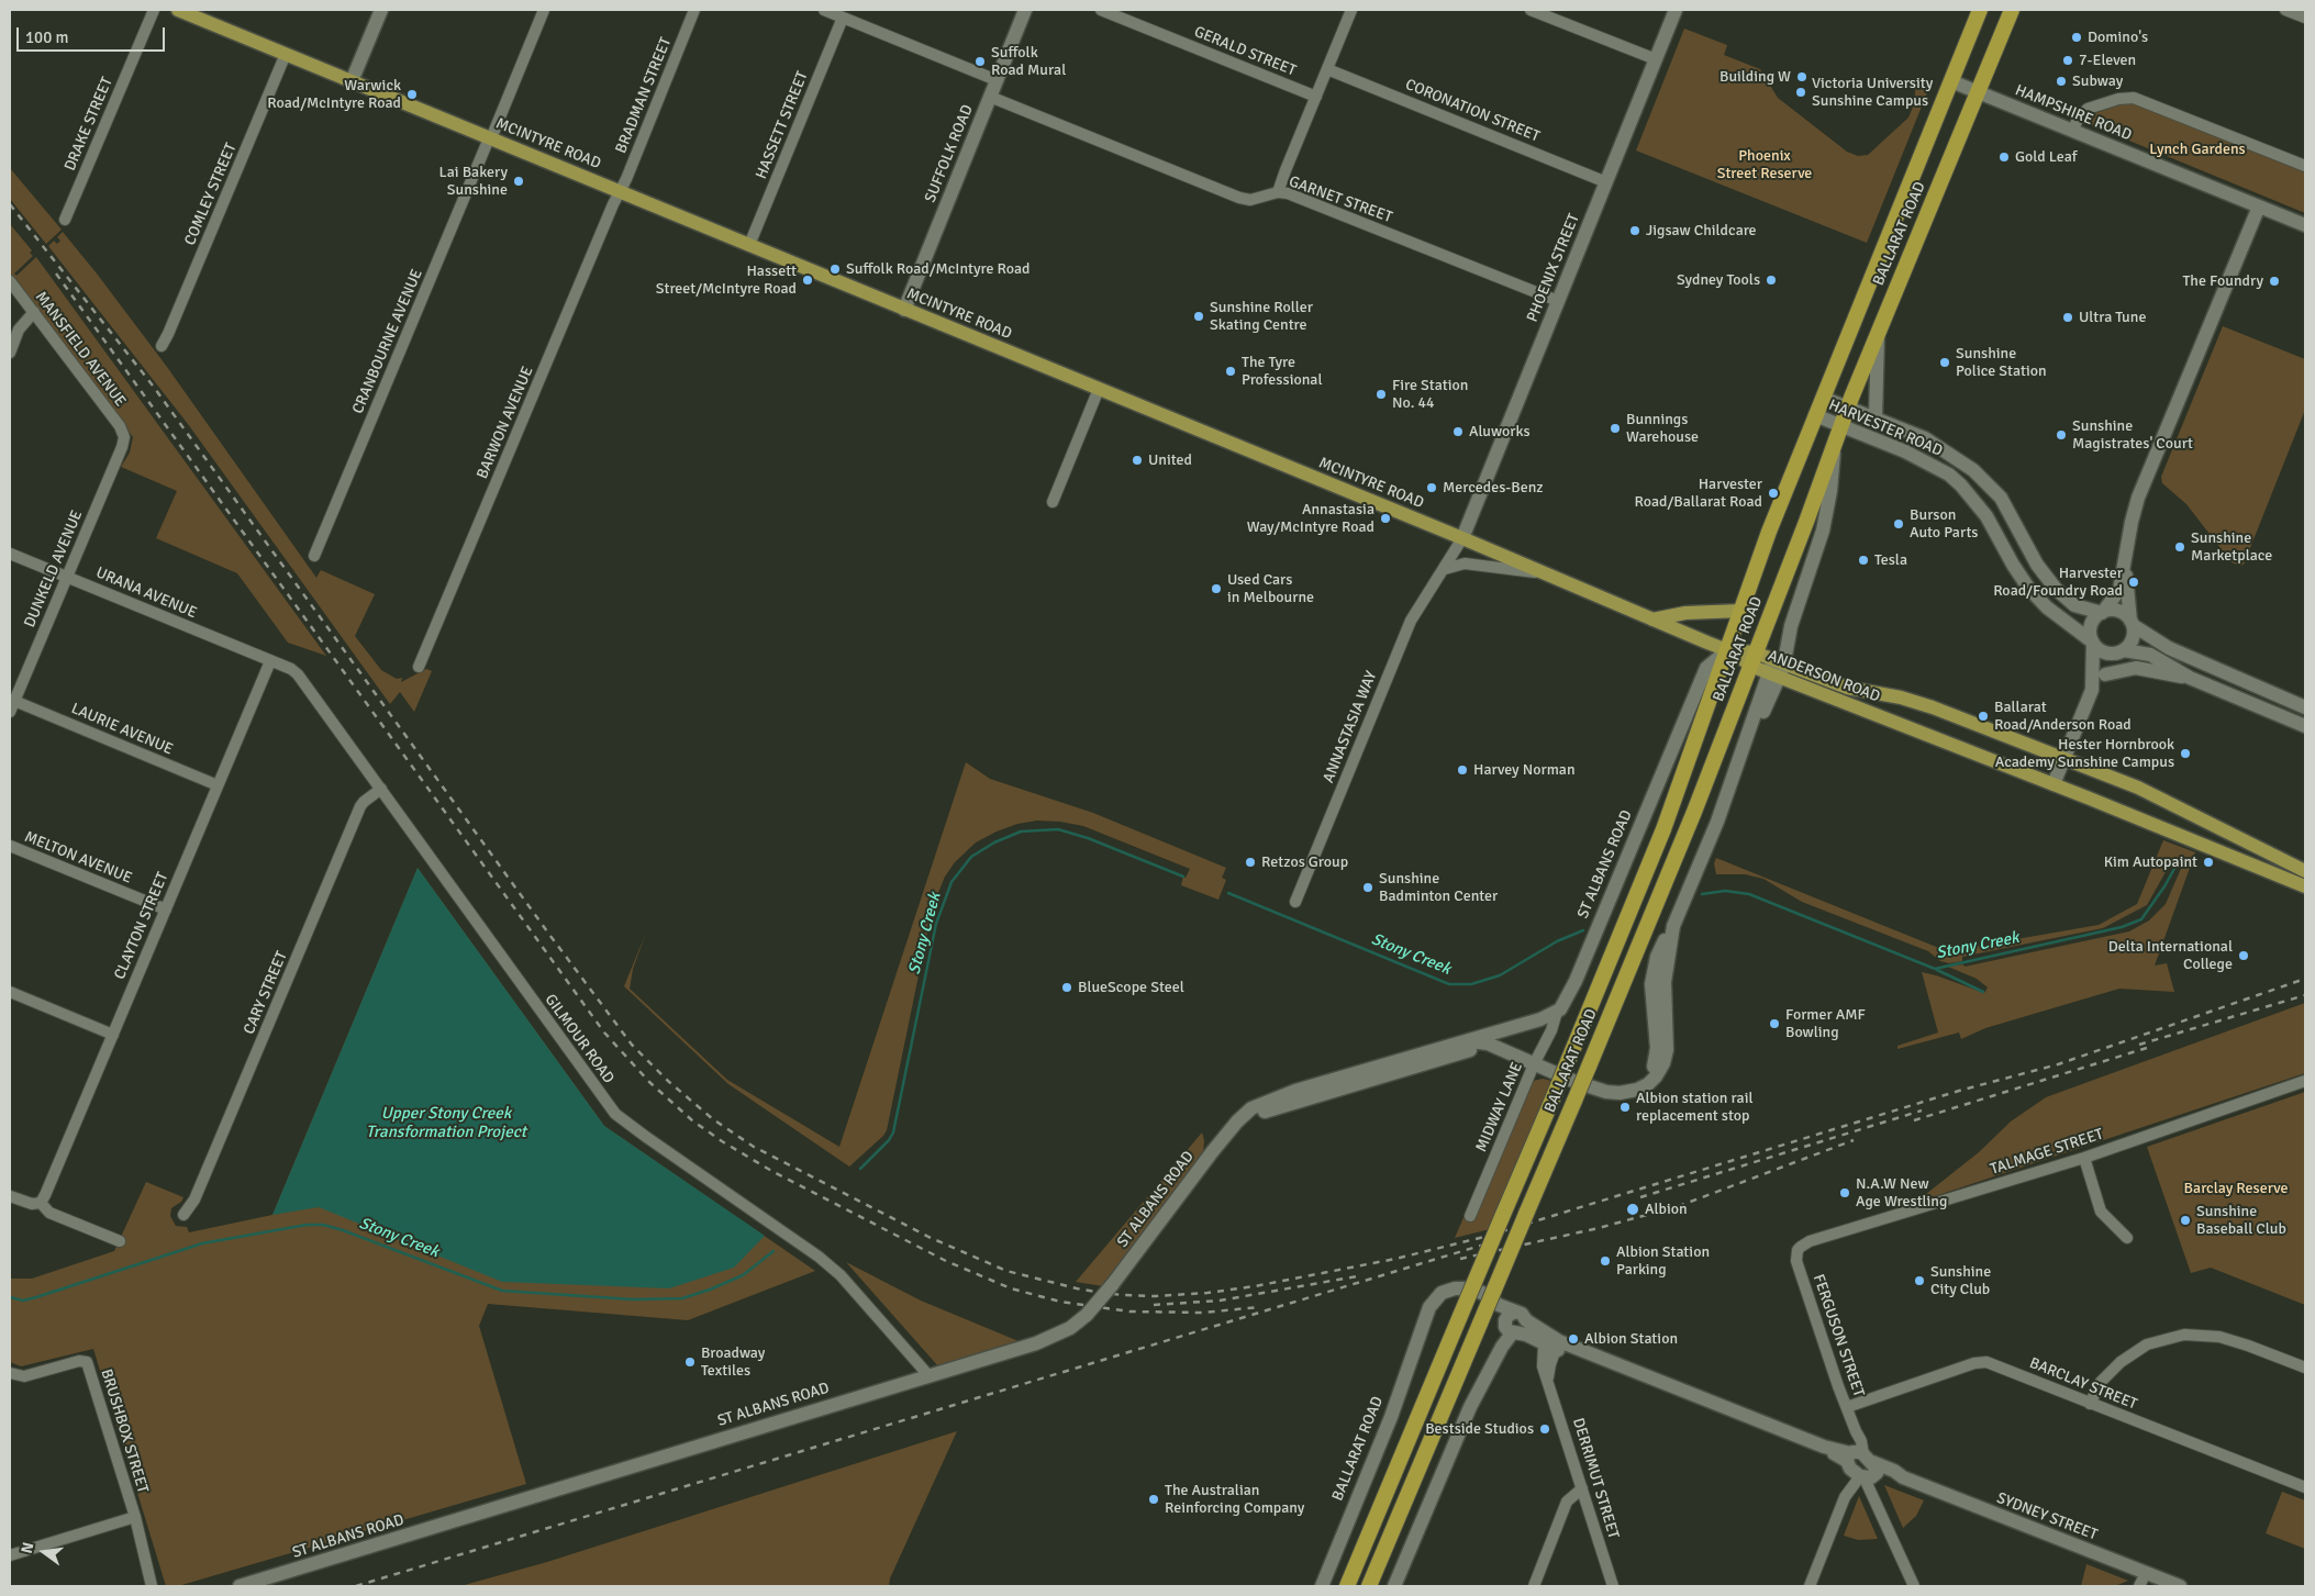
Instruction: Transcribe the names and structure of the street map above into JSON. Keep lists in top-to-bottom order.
{
  "streets": {
    "highway": ["BALLARAT ROAD"],
    "main road": ["MCINTYRE ROAD", "ANDERSON ROAD"],
    "street": [
      "GERALD STREET",
      "BRADMAN STREET",
      "CORONATION STREET",
      "HAMPSHIRE ROAD",
      "DRAKE STREET",
      "HASSETT STREET",
      "SUFFOLK ROAD",
      "COMLEY STREET",
      "GARNET STREET",
      "PHOENIX STREET",
      "CRANBOURNE AVENUE",
      "MANSFIELD AVENUE",
      "BARWON AVENUE",
      "HARVESTER ROAD",
      "DUNKELD AVENUE",
      "URANA AVENUE",
      "ANNASTASIA WAY",
      "LAURIE AVENUE",
      "MELTON AVENUE",
      "ST ALBANS ROAD",
      "CLAYTON STREET",
      "CARY STREET",
      "GILMOUR ROAD",
      "MIDWAY LANE",
      "TALMAGE STREET",
      "FERGUSON STREET",
      "BARCLAY STREET",
      "BRUSHBOX STREET",
      "DERRIMUT STREET",
      "SYDNEY STREET"
    ]
  },
  "crossings": [
    ["BRADMAN STREET", "MCINTYRE ROAD"],
    ["BRADMAN STREET", "BARWON AVENUE"],
    ["CORONATION STREET", "PHOENIX STREET"],
    ["HAMPSHIRE ROAD", "BALLARAT ROAD"],
    ["HASSETT STREET", "MCINTYRE ROAD"],
    ["MCINTYRE ROAD", "SUFFOLK ROAD"],
    ["MCINTYRE ROAD", "COMLEY STREET"],
    ["MCINTYRE ROAD", "BALLARAT ROAD"],
    ["MCINTYRE ROAD", "PHOENIX STREET"],
    ["MCINTYRE ROAD", "CRANBOURNE AVENUE"],
    ["MCINTYRE ROAD", "BARWON AVENUE"],
    ["MCINTYRE ROAD", "ANDERSON ROAD"],
    ["MCINTYRE ROAD", "ANNASTASIA WAY"],
    ["MCINTYRE ROAD", "ST ALBANS ROAD"],
    ["SUFFOLK ROAD", "GARNET STREET"],
    ["GARNET STREET", "PHOENIX STREET"],
    ["BALLARAT ROAD", "HARVESTER ROAD"],
    ["BALLARAT ROAD", "ANDERSON ROAD"],
    ["BALLARAT ROAD", "ST ALBANS ROAD"],
    ["BALLARAT ROAD", "SYDNEY STREET"],
    ["PHOENIX STREET", "ANNASTASIA WAY"],
    ["MANSFIELD AVENUE", "DUNKELD AVENUE"],
    ["DUNKELD AVENUE", "URANA AVENUE"],
    ["DUNKELD AVENUE", "LAURIE AVENUE"],
    ["URANA AVENUE", "CLAYTON STREET"],
    ["URANA AVENUE", "GILMOUR ROAD"],
    ["ANDERSON ROAD", "ST ALBANS ROAD"],
    ["LAURIE AVENUE", "CLAYTON STREET"],
    ["MELTON AVENUE", "CLAYTON STREET"],
    ["ST ALBANS ROAD", "GILMOUR ROAD"],
    ["ST ALBANS ROAD", "MIDWAY LANE"],
    ["CLAYTON STREET", "GILMOUR ROAD"],
    ["CARY STREET", "GILMOUR ROAD"],
    ["TALMAGE STREET", "FERGUSON STREET"],
    ["FERGUSON STREET", "BARCLAY STREET"],
    ["FERGUSON STREET", "SYDNEY STREET"],
    ["DERRIMUT STREET", "SYDNEY STREET"]
  ],
  "water": ["Stony Creek", "Upper Stony Creek Transformation Project"],
  "parks": ["Lynch Gardens", "Phoenix Street Reserve", "Barclay Reserve"],
  "places": [
    "Domino's",
    "7-Eleven",
    "Suffolk Road Mural",
    "Building W",
    "Subway",
    "Victoria University Sunshine Campus",
    "Warwick Road/McIntyre Road",
    "Gold Leaf",
    "Lai Bakery Sunshine",
    "Jigsaw Childcare",
    "Suffolk Road/McIntyre Road",
    "Hassett Street/McIntyre Road",
    "Sydney Tools",
    "The Foundry",
    "Sunshine Roller Skating Centre",
    "Ultra Tune",
    "Sunshine Police Station",
    "The Tyre Professional",
    "Fire Station No. 44",
    "Bunnings Warehouse",
    "Aluworks",
    "Sunshine Magistrates' Court",
    "United",
    "Mercedes-Benz",
    "Harvester Road/Ballarat Road",
    "Annastasia Way/McIntyre Road",
    "Burson Auto Parts",
    "Sunshine Marketplace",
    "Tesla",
    "Harvester Road/Foundry Road",
    "Used Cars in Melbourne",
    "Ballarat Road/Anderson Road",
    "Hester Hornbrook Academy Sunshine Campus",
    "Harvey Norman",
    "Retzos Group",
    "Kim Autopaint",
    "Sunshine Badminton Center",
    "Delta International College",
    "BlueScope Steel",
    "Former AMF Bowling",
    "Albion station rail replacement stop",
    "N.A.W New Age Wrestling",
    "Albion",
    "Sunshine Baseball Club",
    "Albion Station Parking",
    "Sunshine City Club",
    "Albion Station",
    "Broadway Textiles",
    "Bestside Studios",
    "The Australian Reinforcing Company"
  ],
  "scale_bar": "100 m",
  "north": "left"
}
